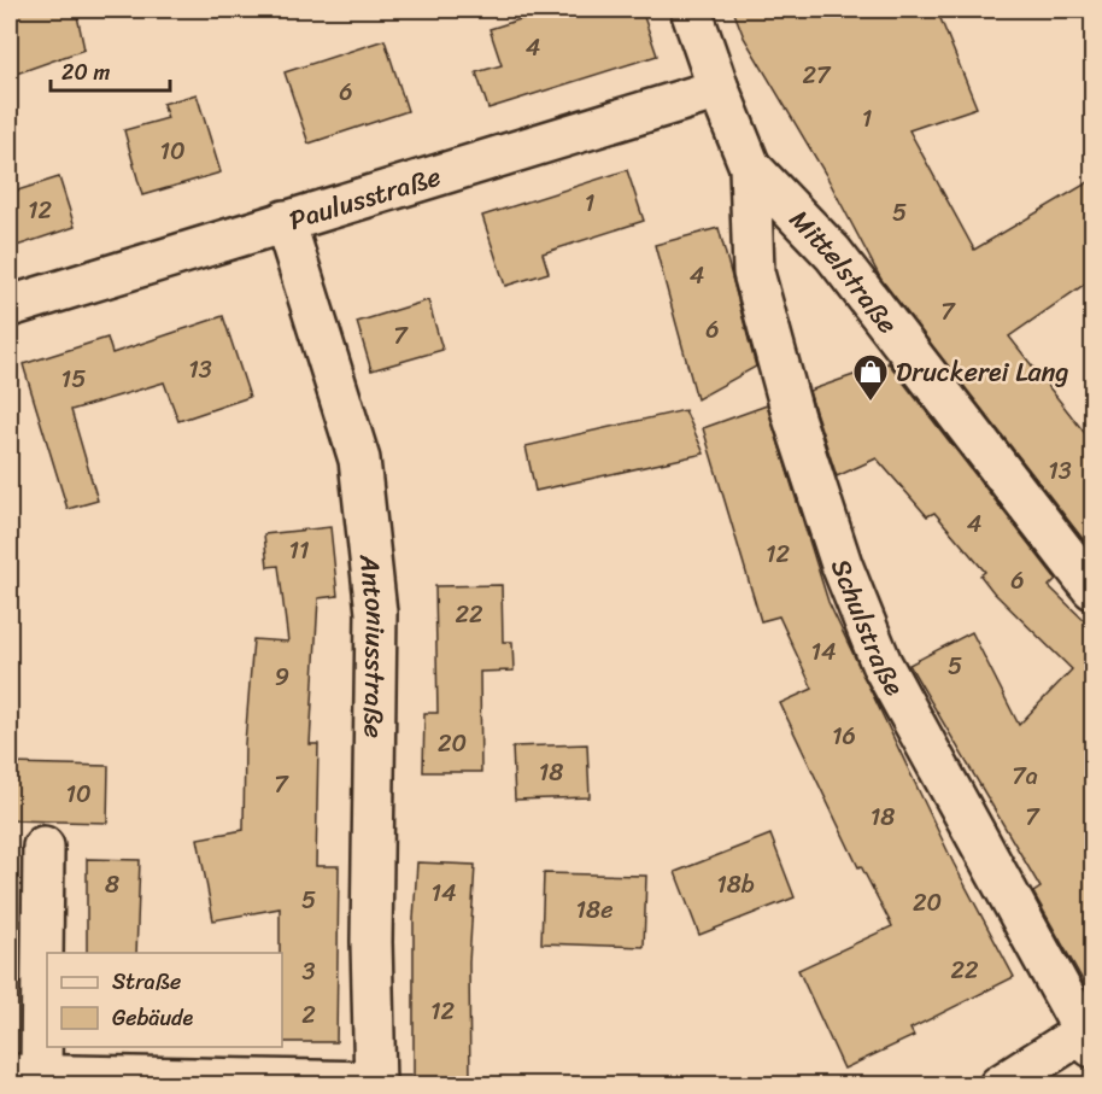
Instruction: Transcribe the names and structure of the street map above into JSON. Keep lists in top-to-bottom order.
{
  "streets": {
    "street": [
      "Paulusstraße",
      "Mittelstraße",
      "Schulstraße",
      "Antoniusstraße"
    ]
  },
  "crossings": [
    ["Paulusstraße", "Antoniusstraße"],
    ["Mittelstraße", "Schulstraße"]
  ],
  "places": {
    "shop": ["Druckerei Lang"]
  },
  "house_numbers": [
    "4",
    "27",
    "6",
    "1",
    "10",
    "1",
    "12",
    "5",
    "4",
    "7",
    "6",
    "7",
    "13",
    "15",
    "13",
    "4",
    "11",
    "12",
    "6",
    "22",
    "14",
    "5",
    "9",
    "16",
    "20",
    "18",
    "7a",
    "7",
    "10",
    "18",
    "7",
    "8",
    "18b",
    "14",
    "5",
    "20",
    "18e",
    "22",
    "3",
    "12",
    "2"
  ],
  "legend": ["Straße", "Gebäude"],
  "scale_bar": "20 m"
}
